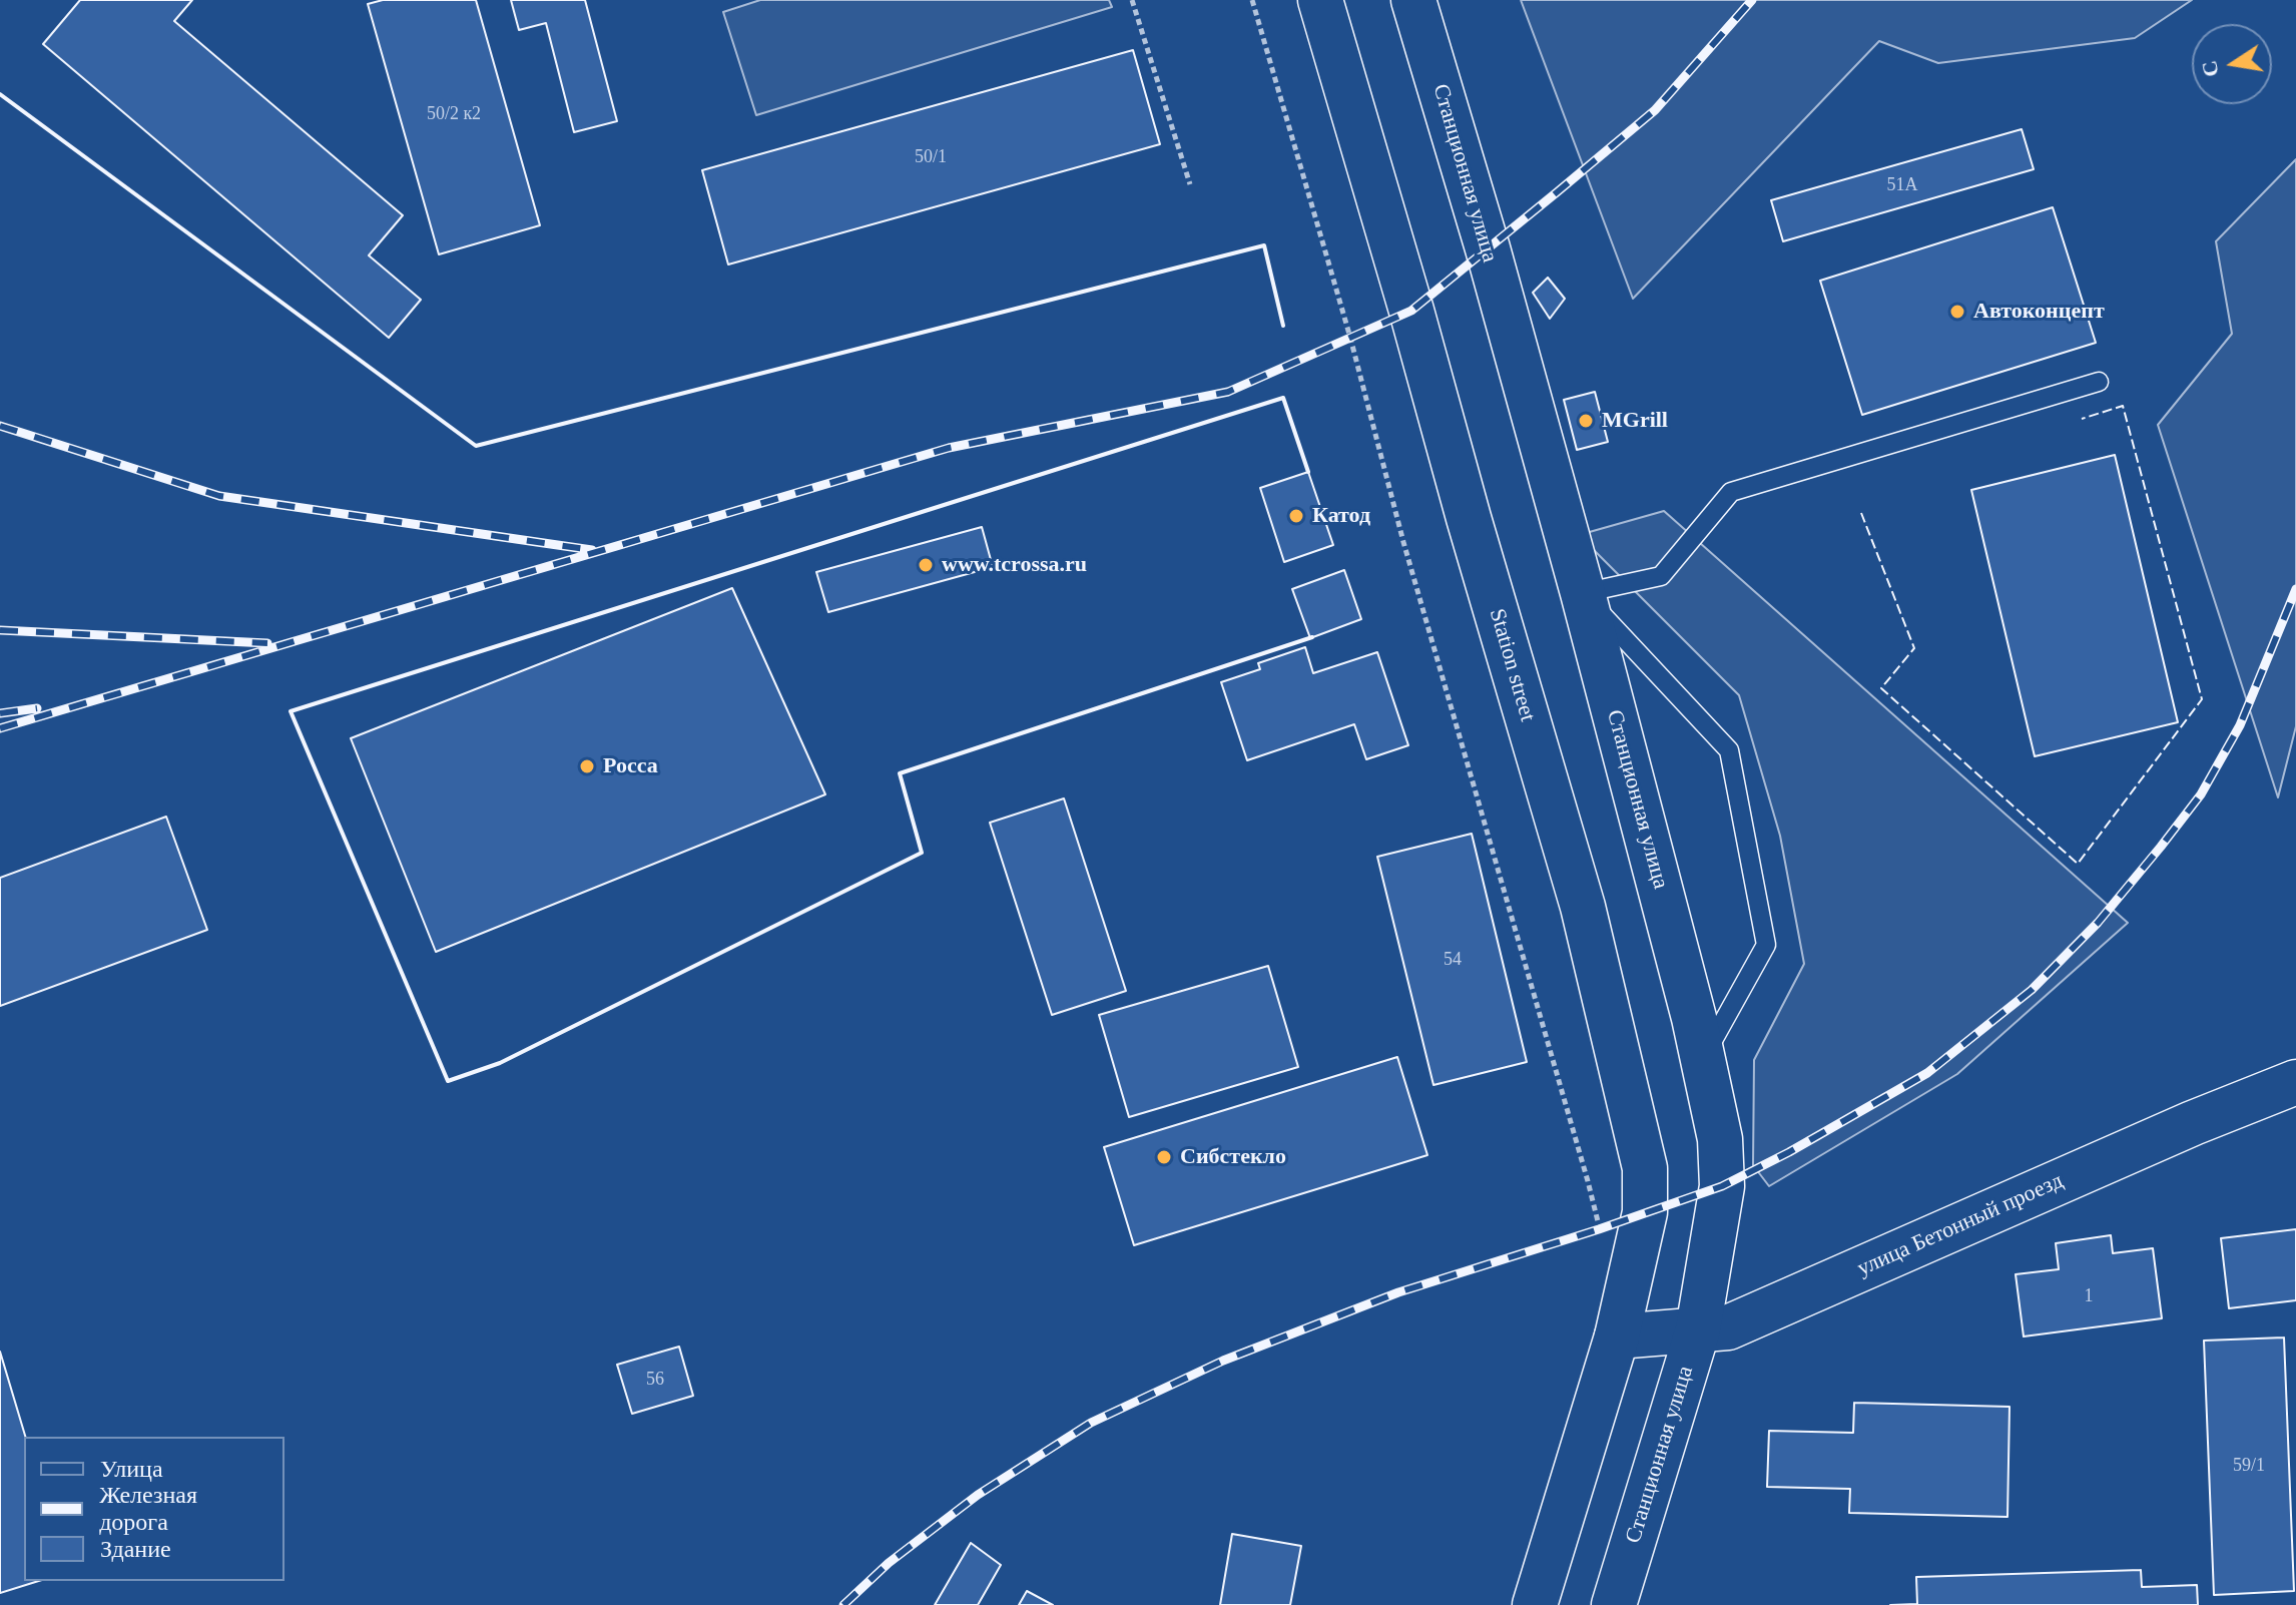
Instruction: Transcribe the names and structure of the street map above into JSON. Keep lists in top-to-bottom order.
{
  "streets": {
    "main road": ["Станционная улица", "Station street", "улица Бетонный проезд"]
  },
  "crossings": [
    ["Станционная улица", "улица Бетонный проезд"],
    ["Station street", "улица Бетонный проезд"]
  ],
  "places": [
    "Автоконцепт",
    "MGrill",
    "Катод",
    "www.tcrossa.ru",
    "Росса",
    "Сибстекло"
  ],
  "house_numbers": [
    "50/2 к2",
    "50/1",
    "51А",
    "54",
    "1",
    "56",
    "59/1"
  ],
  "legend": ["Улица", "Железная дорога", "Здание"],
  "north": "left"
}
